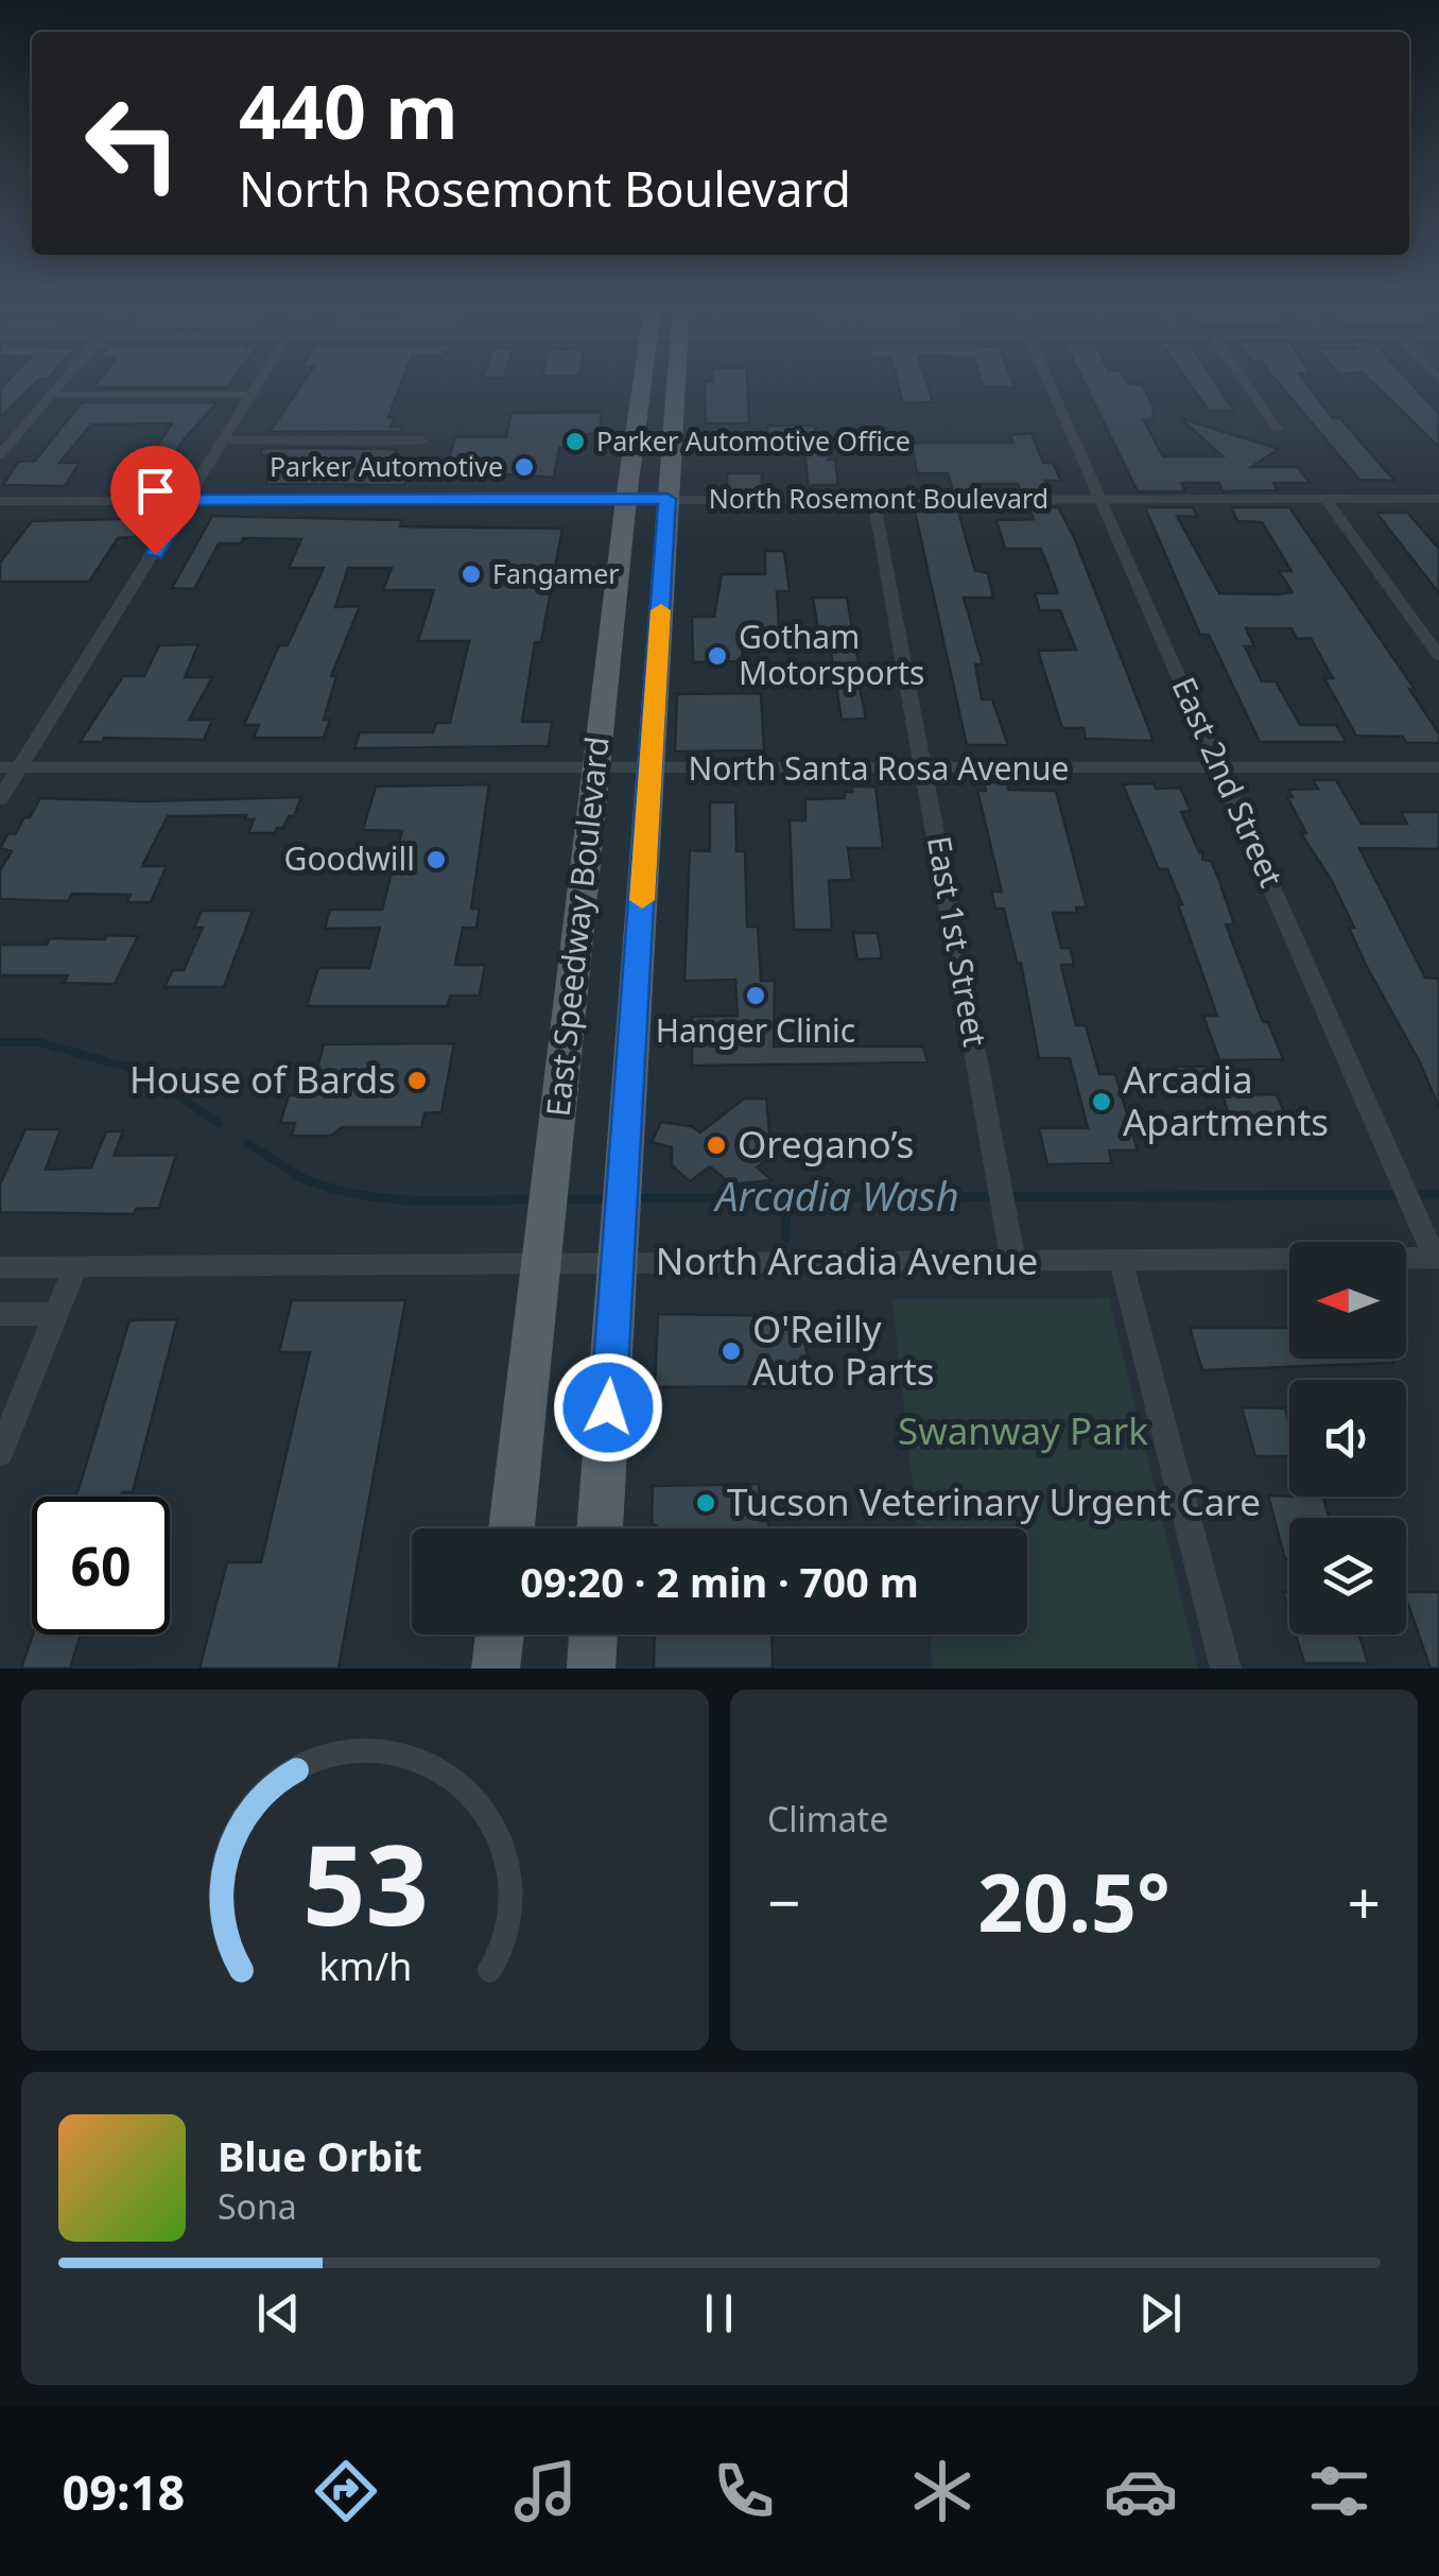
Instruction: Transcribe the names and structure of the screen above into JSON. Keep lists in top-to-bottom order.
{
  "streets": {
    "main road": ["East Speedway Boulevard"],
    "street": [
      "North Rosemont Boulevard",
      "North Santa Rosa Avenue",
      "East 2nd Street",
      "East 1st Street",
      "North Arcadia Avenue"
    ]
  },
  "crossings": [
    ["North Rosemont Boulevard", "East 2nd Street"],
    ["North Rosemont Boulevard", "East Speedway Boulevard"],
    ["North Rosemont Boulevard", "East 1st Street"],
    ["North Santa Rosa Avenue", "East 2nd Street"],
    ["North Santa Rosa Avenue", "East Speedway Boulevard"],
    ["North Santa Rosa Avenue", "East 1st Street"],
    ["East 2nd Street", "North Arcadia Avenue"],
    ["East Speedway Boulevard", "North Arcadia Avenue"],
    ["East 1st Street", "North Arcadia Avenue"]
  ],
  "water": ["Arcadia Wash"],
  "parks": ["Swanway Park"],
  "places": [
    "Parker Automotive Office",
    "Parker Automotive",
    "Fangamer",
    "Gotham Motorsports",
    "Goodwill",
    "Hanger Clinic",
    "House of Bards",
    "Arcadia Apartments",
    "Oregano’s",
    "O'Reilly Auto Parts",
    "Tucson Veterinary Urgent Care"
  ],
  "north": "left",
  "page": {
    "turn": ["440 m", "North Rosemont Boulevard"],
    "limit": "60",
    "trip": "09:20 · 2 min · 700 m",
    "tile": "Climate",
    "heat": ["−", "20.5°", "+"],
    "song": ["Blue Orbit", "Sona"],
    "tabs": "09:18",
    "gauge": ["53", "km/h"]
  }
}
